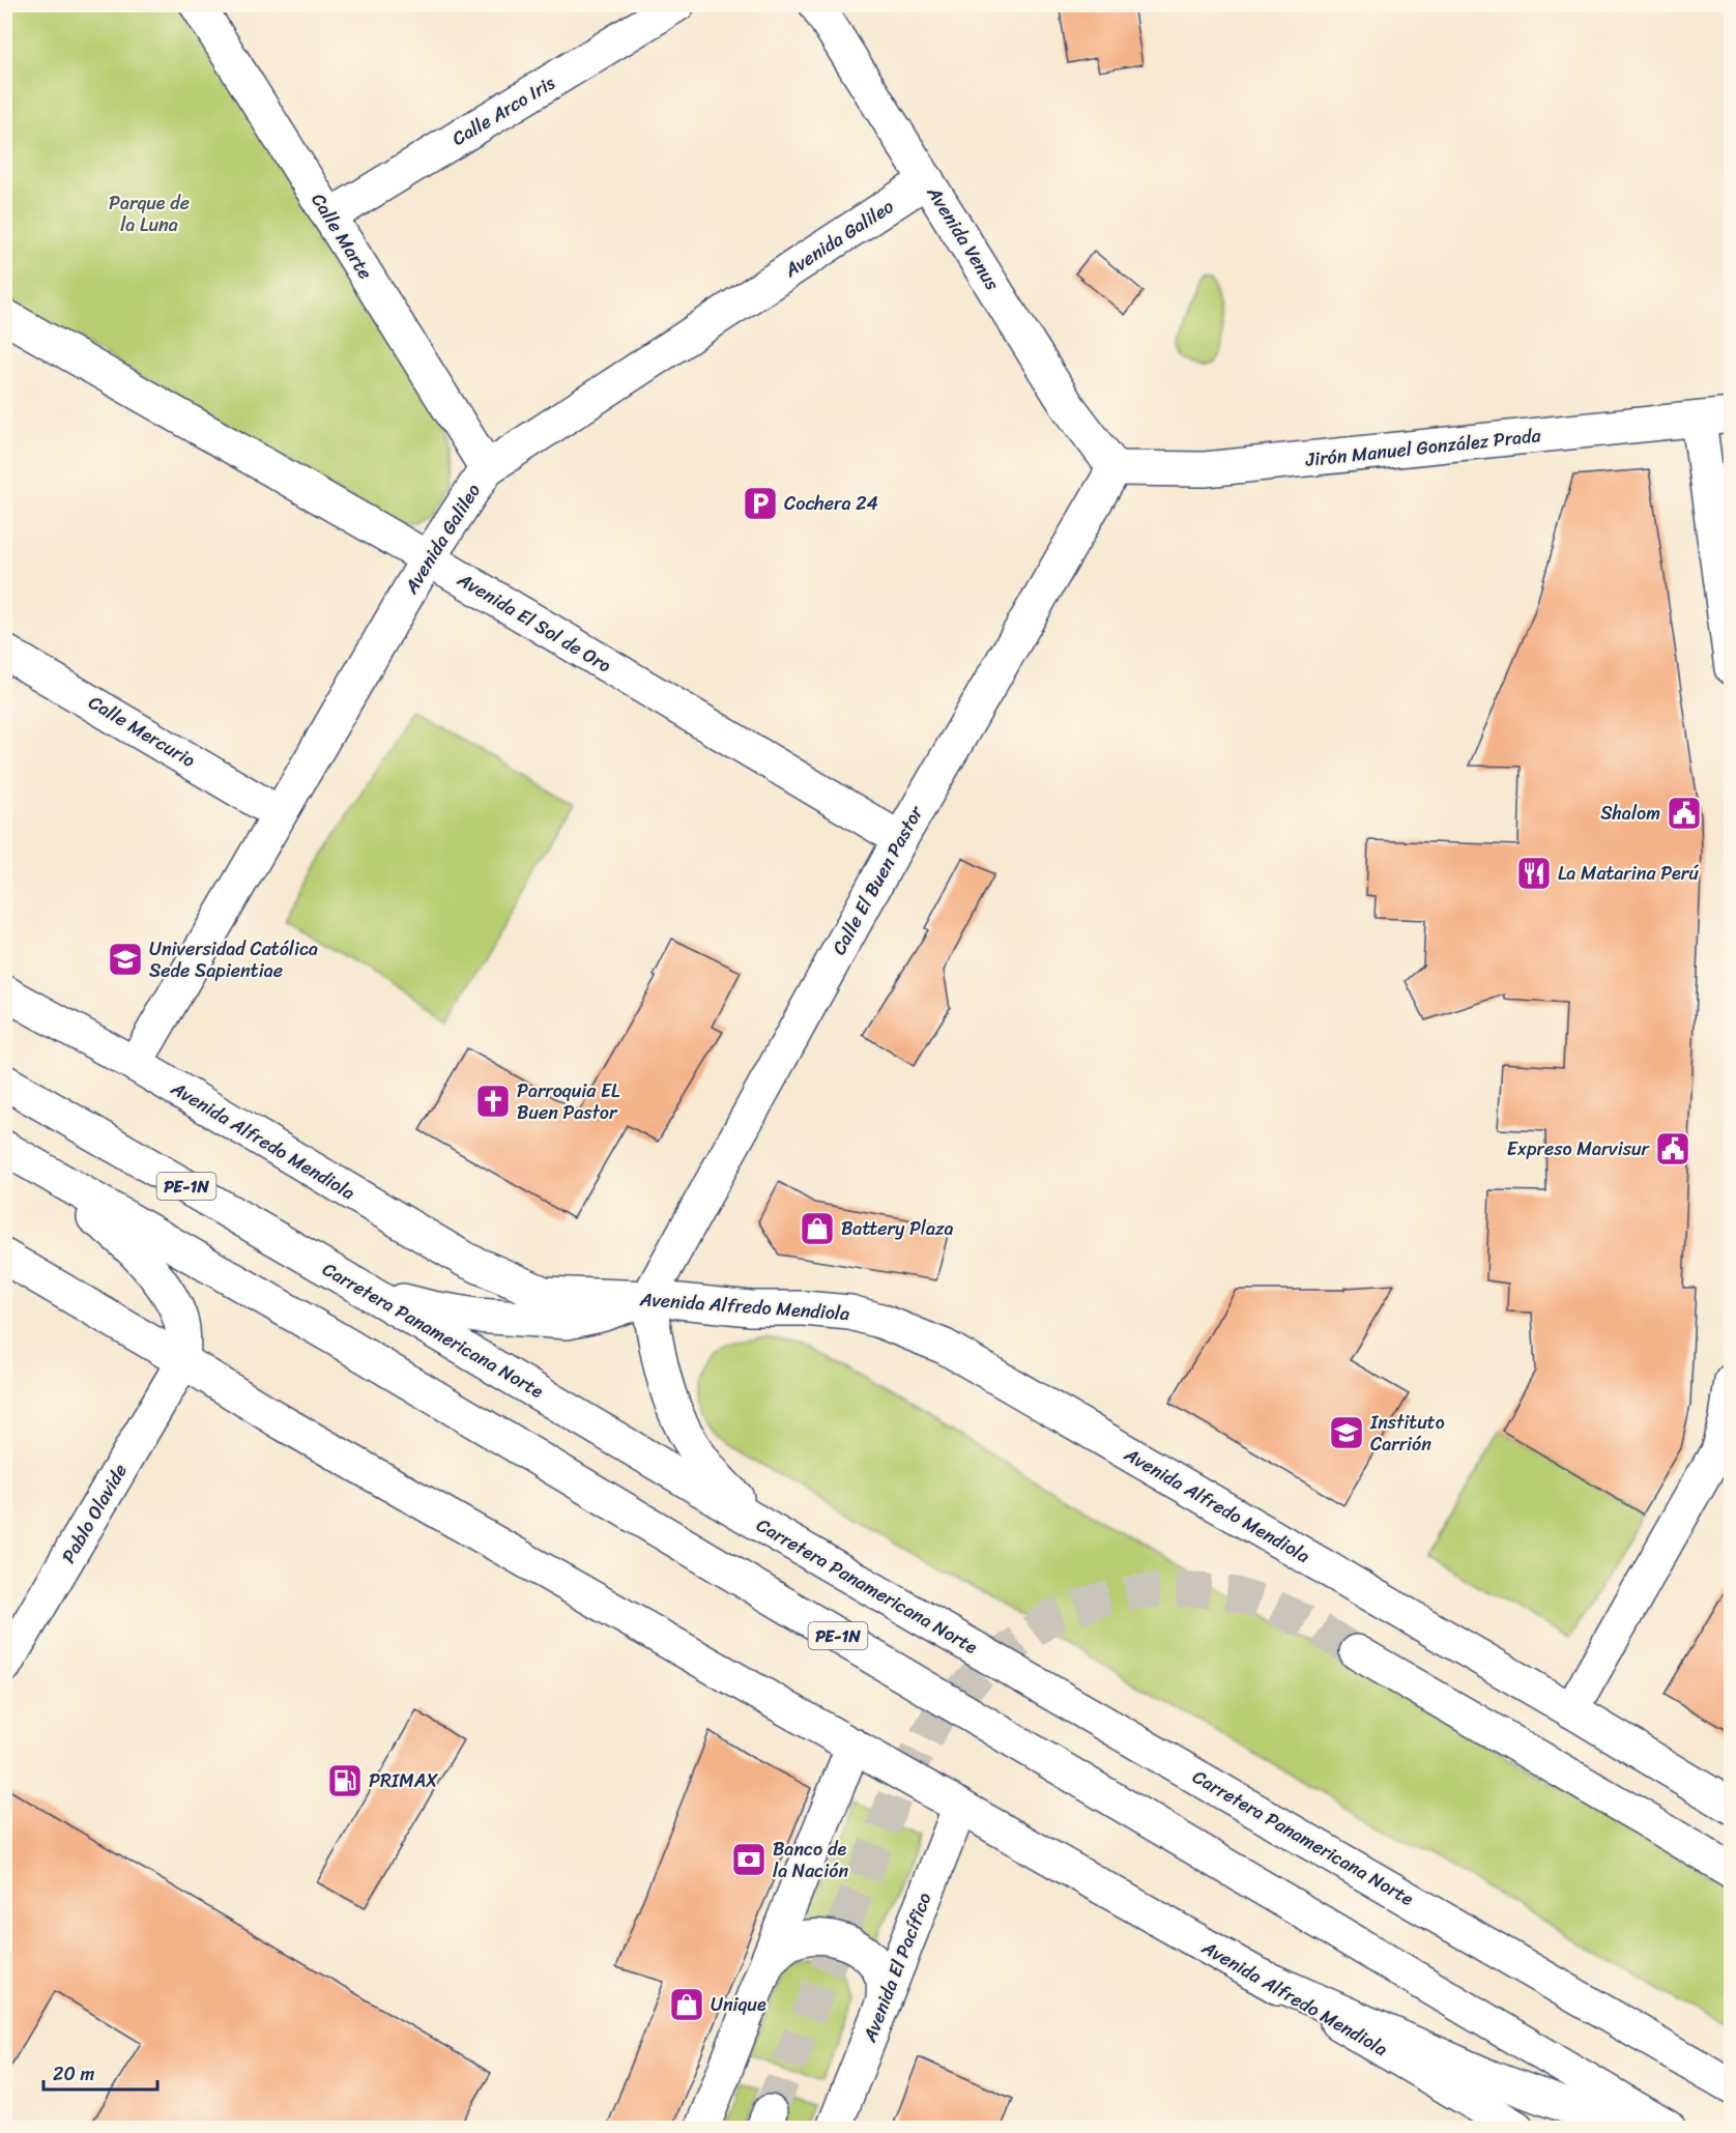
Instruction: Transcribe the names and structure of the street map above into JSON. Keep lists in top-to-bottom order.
{
  "streets": {
    "main road": [
      "Calle Arco Iris",
      "Calle Marte",
      "Avenida Galileo",
      "Avenida Venus",
      "Jirón Manuel González Prada",
      "Avenida El Sol de Oro",
      "Calle Mercurio",
      "Calle El Buen Pastor",
      "Avenida Alfredo Mendiola",
      "PE-1N",
      "Carretera Panamericana Norte",
      "Pablo Olavide",
      "Avenida El Pacífico"
    ]
  },
  "crossings": [
    ["Calle Arco Iris", "Calle Marte"],
    ["Calle Marte", "Avenida Galileo"],
    ["Avenida Galileo", "Avenida Venus"],
    ["Avenida Galileo", "Avenida El Sol de Oro"],
    ["Avenida Galileo", "Calle Mercurio"],
    ["Avenida Galileo", "Avenida Alfredo Mendiola"],
    ["Avenida Venus", "Jirón Manuel González Prada"],
    ["Avenida Venus", "Calle El Buen Pastor"],
    ["Jirón Manuel González Prada", "Calle El Buen Pastor"],
    ["Avenida El Sol de Oro", "Calle El Buen Pastor"],
    ["Calle El Buen Pastor", "Avenida Alfredo Mendiola"],
    ["Avenida Alfredo Mendiola", "Pablo Olavide"],
    ["Avenida Alfredo Mendiola", "Avenida El Pacífico"]
  ],
  "parks": ["Parque de la Luna"],
  "places": {
    "parking": ["Cochera 24"],
    "public building": ["Shalom", "Expreso Marvisur"],
    "restaurant": ["La Matarina Perú"],
    "school or university": ["Universidad Católica Sede Sapientiae", "Instituto Carrión"],
    "church": ["Parroquia EL Buen Pastor"],
    "shop": ["Battery Plaza", "Unique"],
    "fuel station": ["PRIMAX"],
    "bank": ["Banco de la Nación"]
  },
  "scale_bar": "20 m"
}
